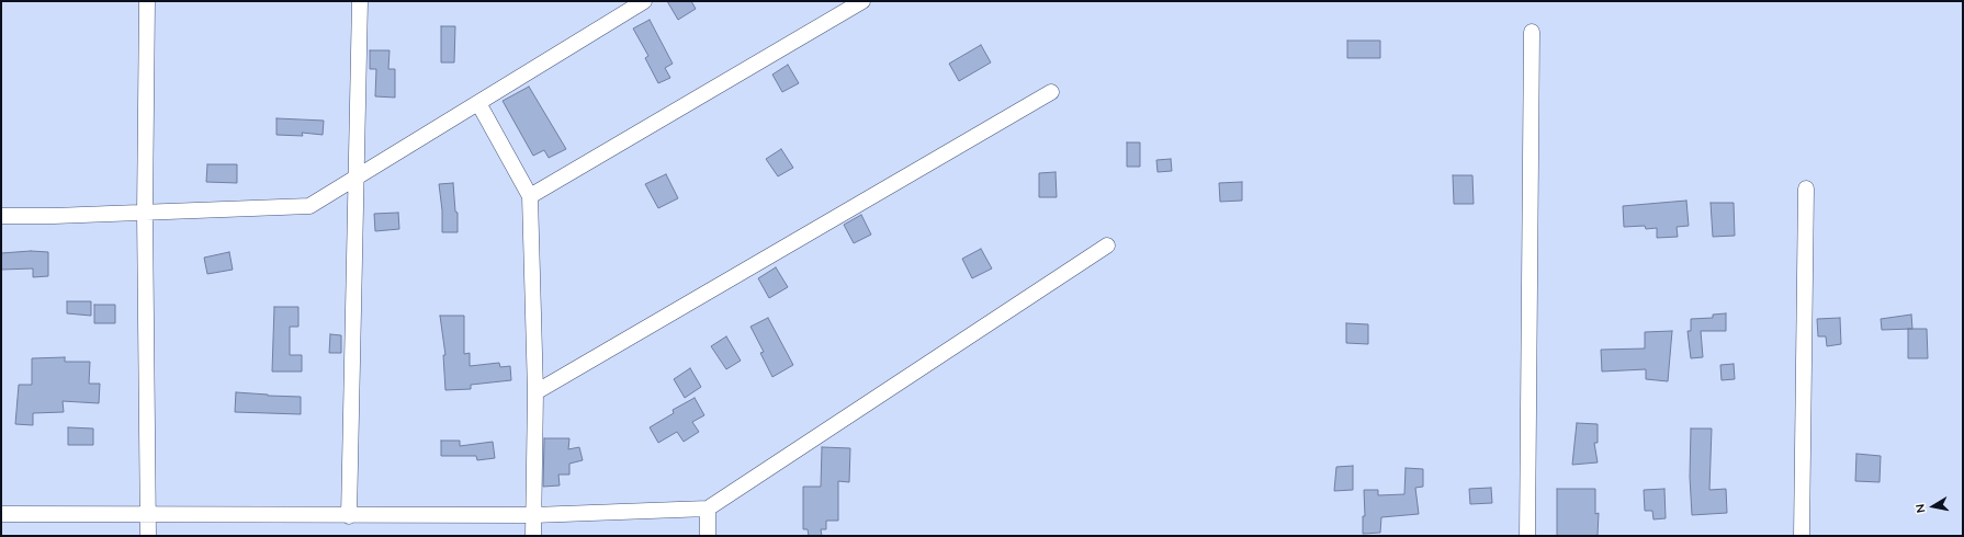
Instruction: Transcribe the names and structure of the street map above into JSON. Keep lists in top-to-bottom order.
{
  "north": "left"
}
